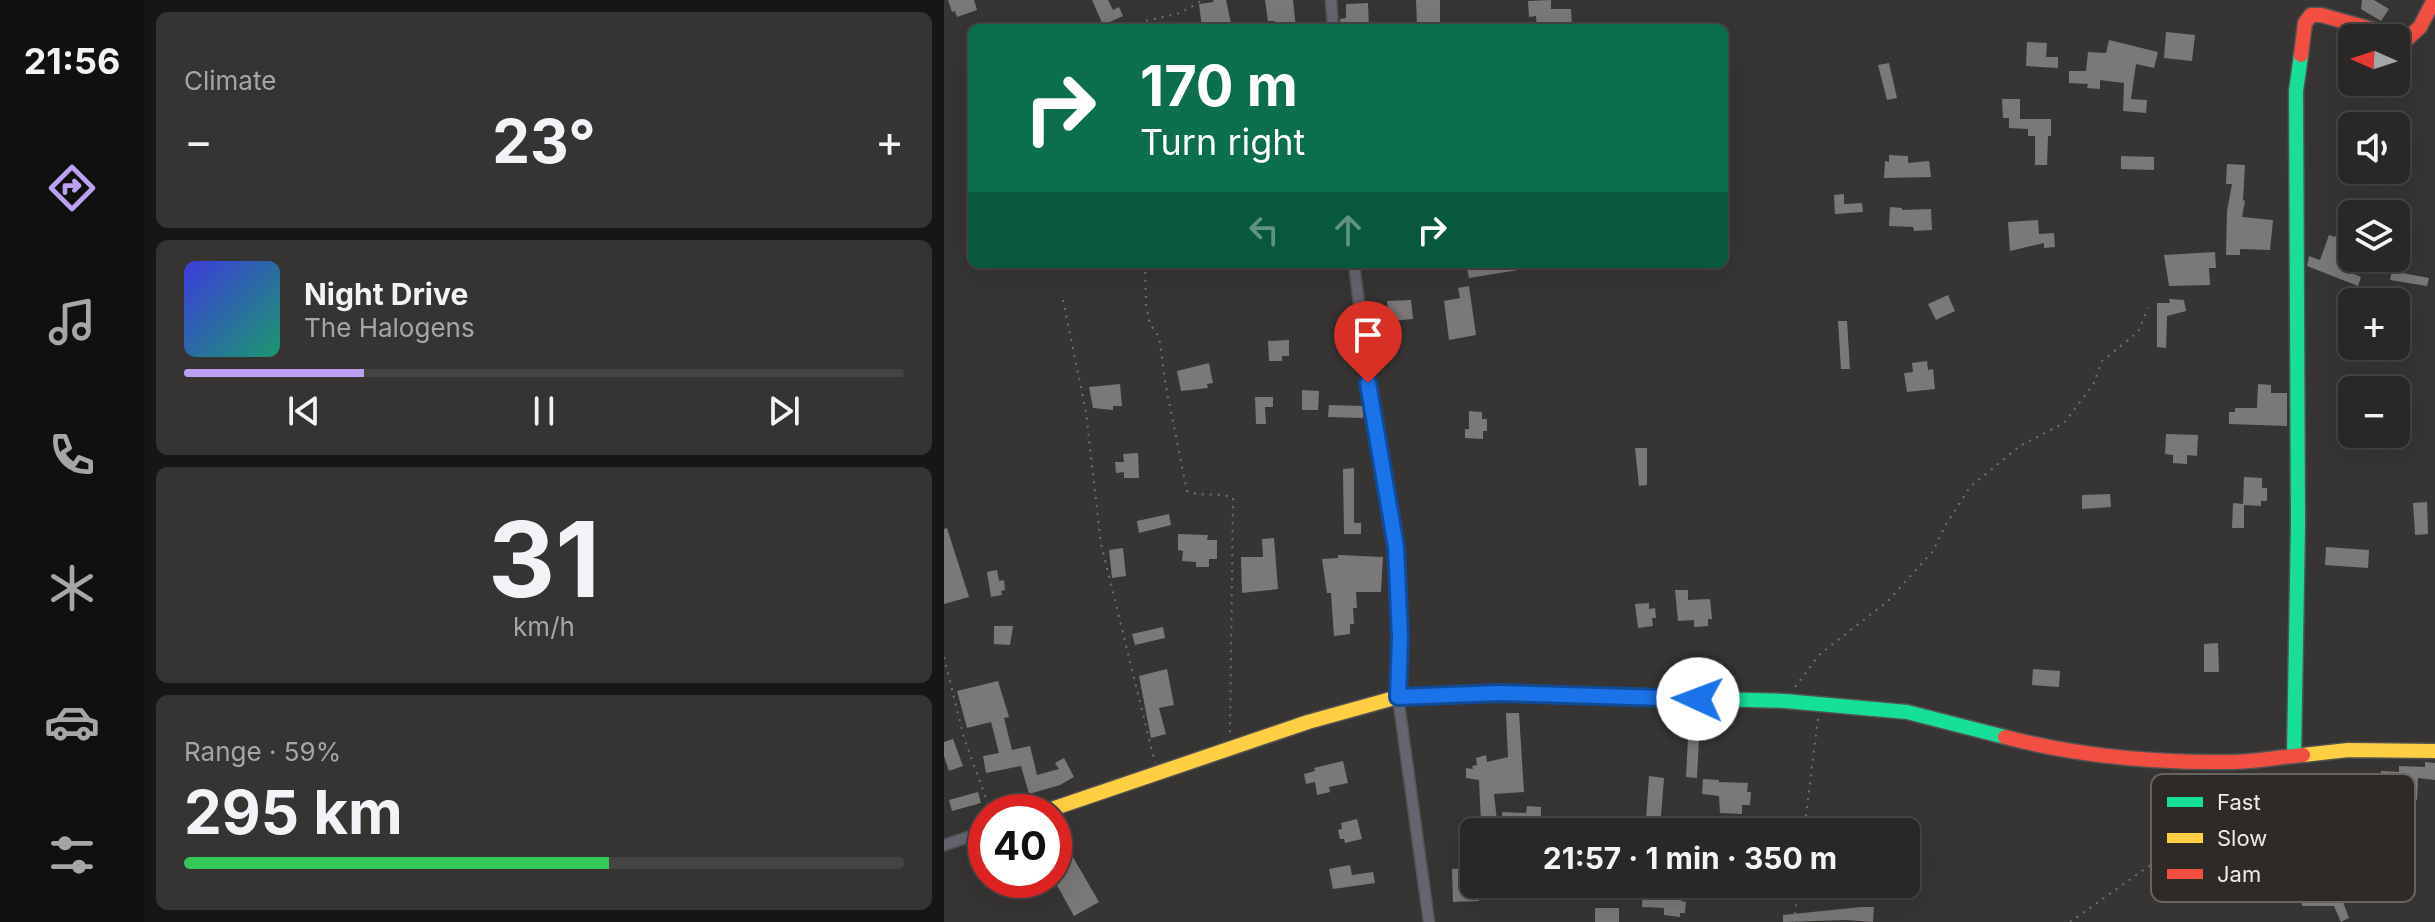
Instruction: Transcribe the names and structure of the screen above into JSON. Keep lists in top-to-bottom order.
{
  "legend": ["Fast", "Slow", "Jam"],
  "north": "left",
  "page": {
    "tabs": "21:56",
    "tile": [
      "Climate",
      ["31", "km/h"],
      ["Range · 59%", "295 km"]
    ],
    "map_buttons": ["+", "−"],
    "turn": ["170 m", "Turn right"],
    "heat": ["−", "23°", "+"],
    "song": ["Night Drive", "The Halogens"],
    "limit": "40",
    "trip": "21:57 · 1 min · 350 m"
  }
}
